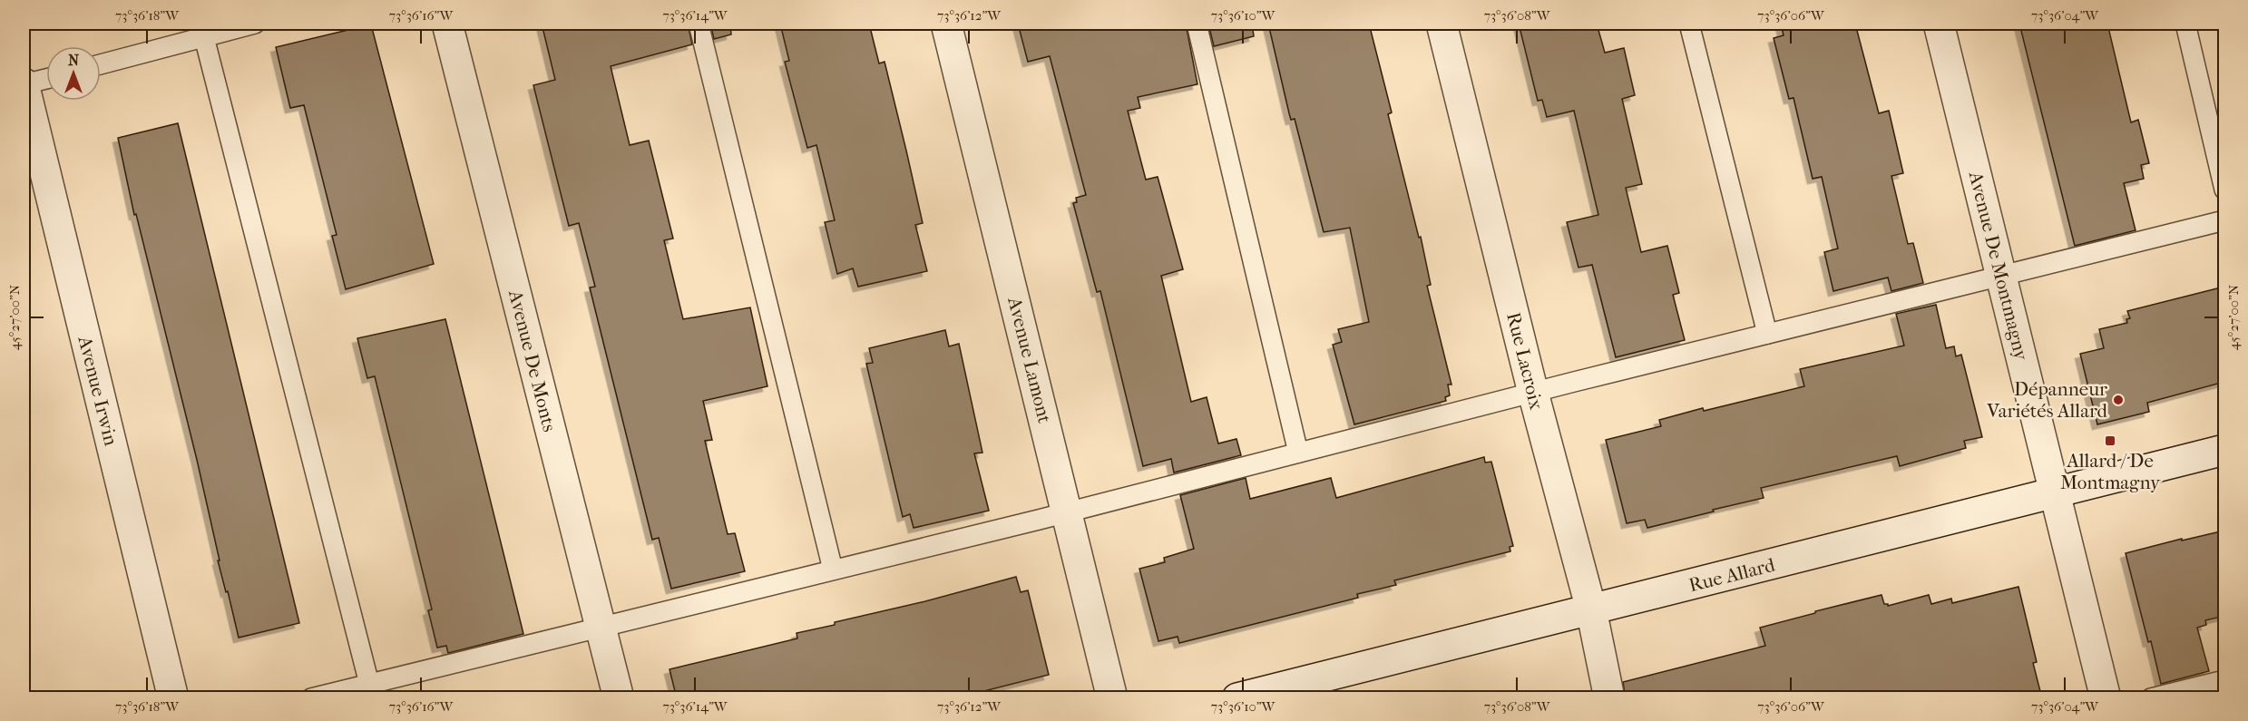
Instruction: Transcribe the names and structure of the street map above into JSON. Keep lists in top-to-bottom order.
{
  "streets": {
    "street": [
      "Avenue De Montmagny",
      "Avenue Lamont",
      "Avenue De Monts",
      "Rue Lacroix",
      "Avenue Irwin",
      "Rue Allard"
    ]
  },
  "crossings": [
    ["Avenue De Montmagny", "Rue Allard"],
    ["Rue Lacroix", "Rue Allard"]
  ],
  "places": {
    "other": ["Dépanneur Variétés Allard"],
    "transit": ["Allard / De Montmagny"]
  },
  "north": "top",
  "coordinates": [
    "73°36'18\"W",
    "73°36'16\"W",
    "73°36'14\"W",
    "73°36'12\"W",
    "73°36'10\"W",
    "73°36'08\"W",
    "73°36'06\"W",
    "73°36'04\"W",
    "45°27'00\"N"
  ]
}
